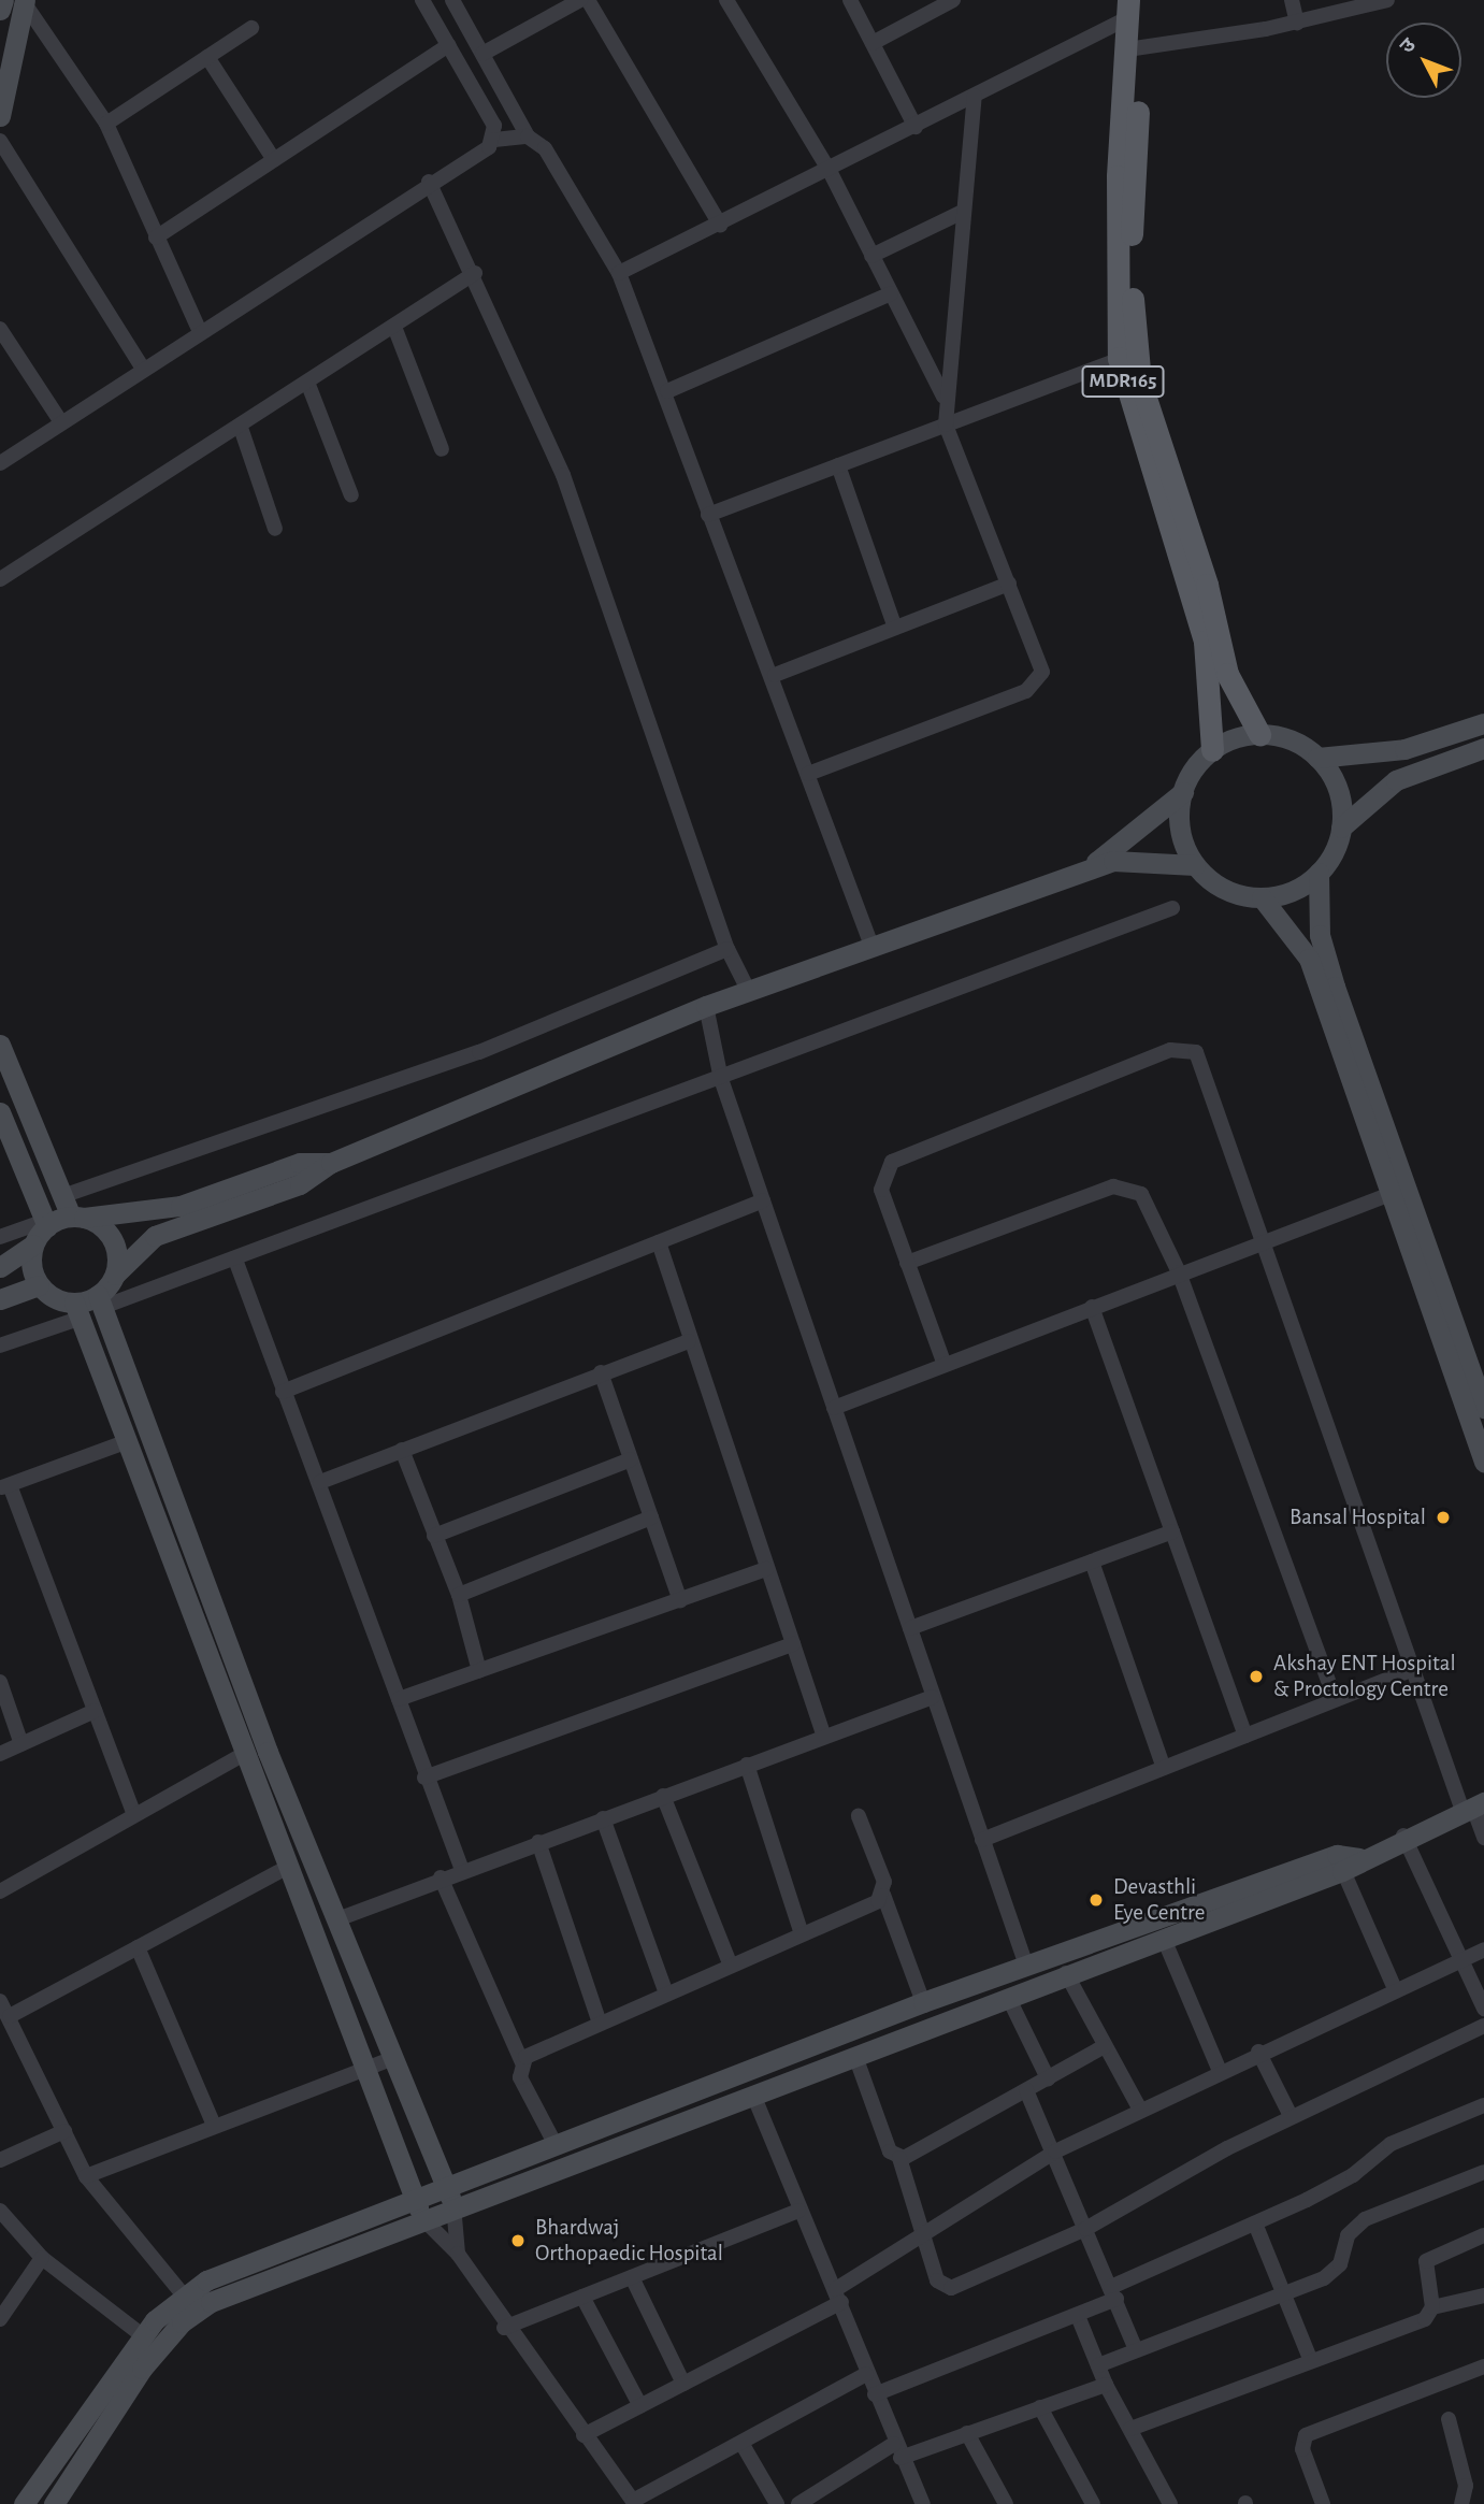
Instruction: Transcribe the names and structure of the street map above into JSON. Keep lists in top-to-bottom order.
{
  "streets": {
    "main road": ["MDR165"]
  },
  "places": [
    "Bansal Hospital",
    "Akshay ENT Hospital & Proctology Centre",
    "Devasthli Eye Centre",
    "Bhardwaj Orthopaedic Hospital"
  ],
  "north": "top left"
}
